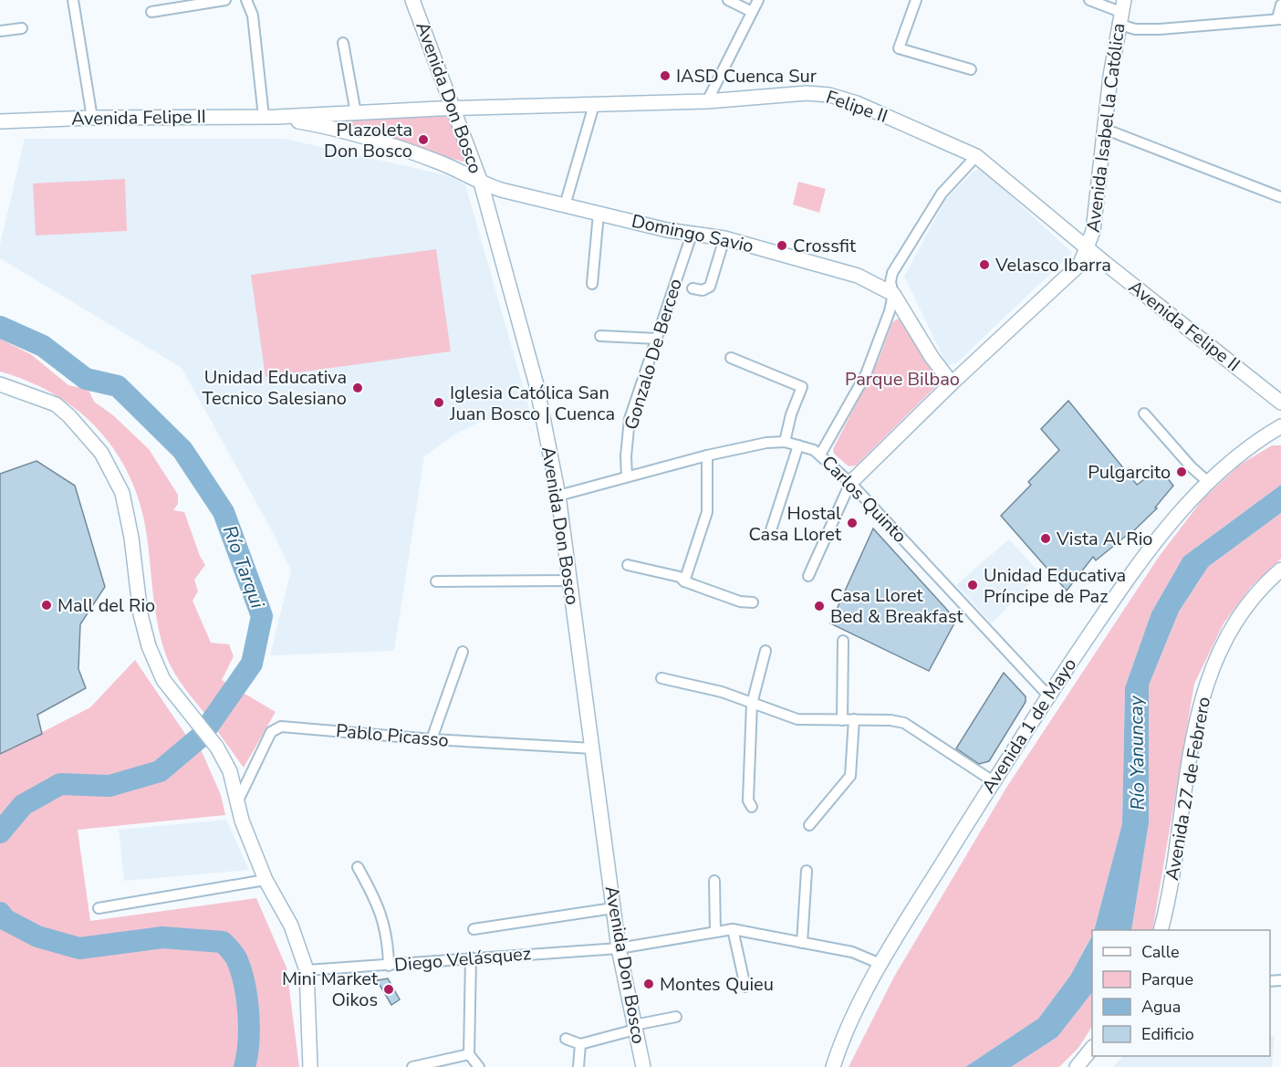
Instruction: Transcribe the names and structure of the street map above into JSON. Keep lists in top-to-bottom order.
{
  "streets": {
    "street": [
      "Avenida Don Bosco",
      "Felipe II",
      "Avenida Felipe II",
      "Avenida Isabel la Católica",
      "Domingo Savio",
      "Gonzalo De Berceo",
      "Carlos Quinto",
      "Avenida 1 de Mayo",
      "Pablo Picasso",
      "Avenida 27 de Febrero",
      "Diego Velásquez"
    ]
  },
  "crossings": [
    ["Avenida Don Bosco", "Felipe II"],
    ["Avenida Don Bosco", "Avenida Felipe II"],
    ["Avenida Don Bosco", "Domingo Savio"],
    ["Avenida Don Bosco", "Carlos Quinto"],
    ["Avenida Don Bosco", "Pablo Picasso"],
    ["Avenida Don Bosco", "Diego Velásquez"],
    ["Felipe II", "Avenida Felipe II"],
    ["Felipe II", "Avenida Isabel la Católica"],
    ["Avenida Felipe II", "Avenida Isabel la Católica"],
    ["Avenida Felipe II", "Domingo Savio"],
    ["Avenida Isabel la Católica", "Carlos Quinto"],
    ["Domingo Savio", "Gonzalo De Berceo"],
    ["Gonzalo De Berceo", "Carlos Quinto"],
    ["Carlos Quinto", "Avenida 1 de Mayo"]
  ],
  "water": ["Río Tarqui", "Río Yanuncay"],
  "parks": ["Parque Bilbao"],
  "places": [
    "IASD Cuenca Sur",
    "Plazoleta Don Bosco",
    "Crossfit",
    "Velasco Ibarra",
    "Unidad Educativa Tecnico Salesiano",
    "Iglesia Católica San Juan Bosco | Cuenca",
    "Pulgarcito",
    "Hostal Casa Lloret",
    "Vista Al Rio",
    "Unidad Educativa Príncipe de Paz",
    "Mall del Rio",
    "Casa Lloret Bed & Breakfast",
    "Montes Quieu",
    "Mini Market Oikos"
  ],
  "legend": [
    "Calle",
    "Parque",
    "Agua",
    "Edificio"
  ]
}
